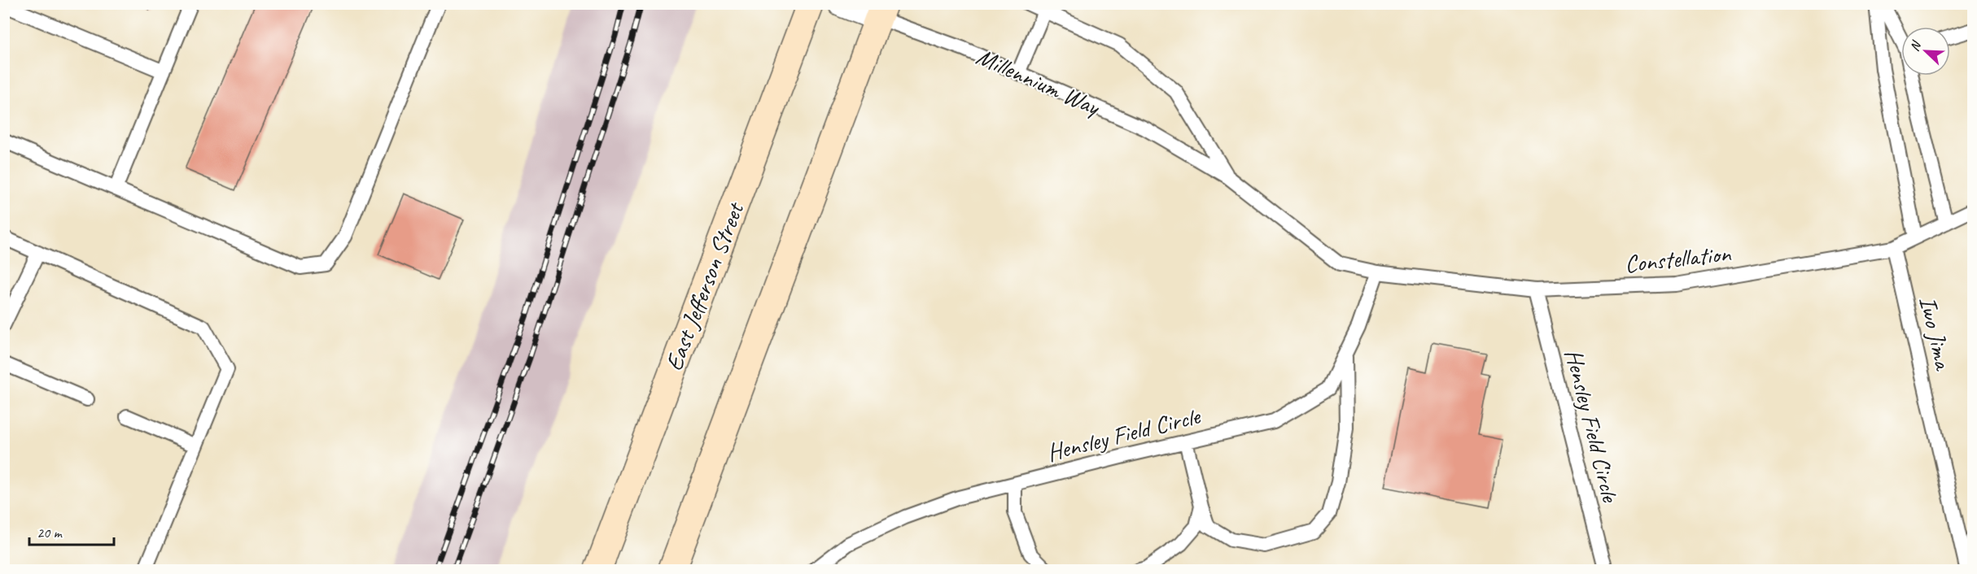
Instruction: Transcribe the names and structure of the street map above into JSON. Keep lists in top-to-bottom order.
{
  "streets": {
    "main road": ["East Jefferson Street"],
    "street": ["Millennium Way"],
    "lane": ["Constellation", "Iwo Jima", "Hensley Field Circle"]
  },
  "crossings": [
    ["Millennium Way", "Constellation"],
    ["Millennium Way", "Hensley Field Circle"],
    ["Constellation", "Iwo Jima"],
    ["Constellation", "Hensley Field Circle"]
  ],
  "scale_bar": "20 m",
  "north": "top left"
}
